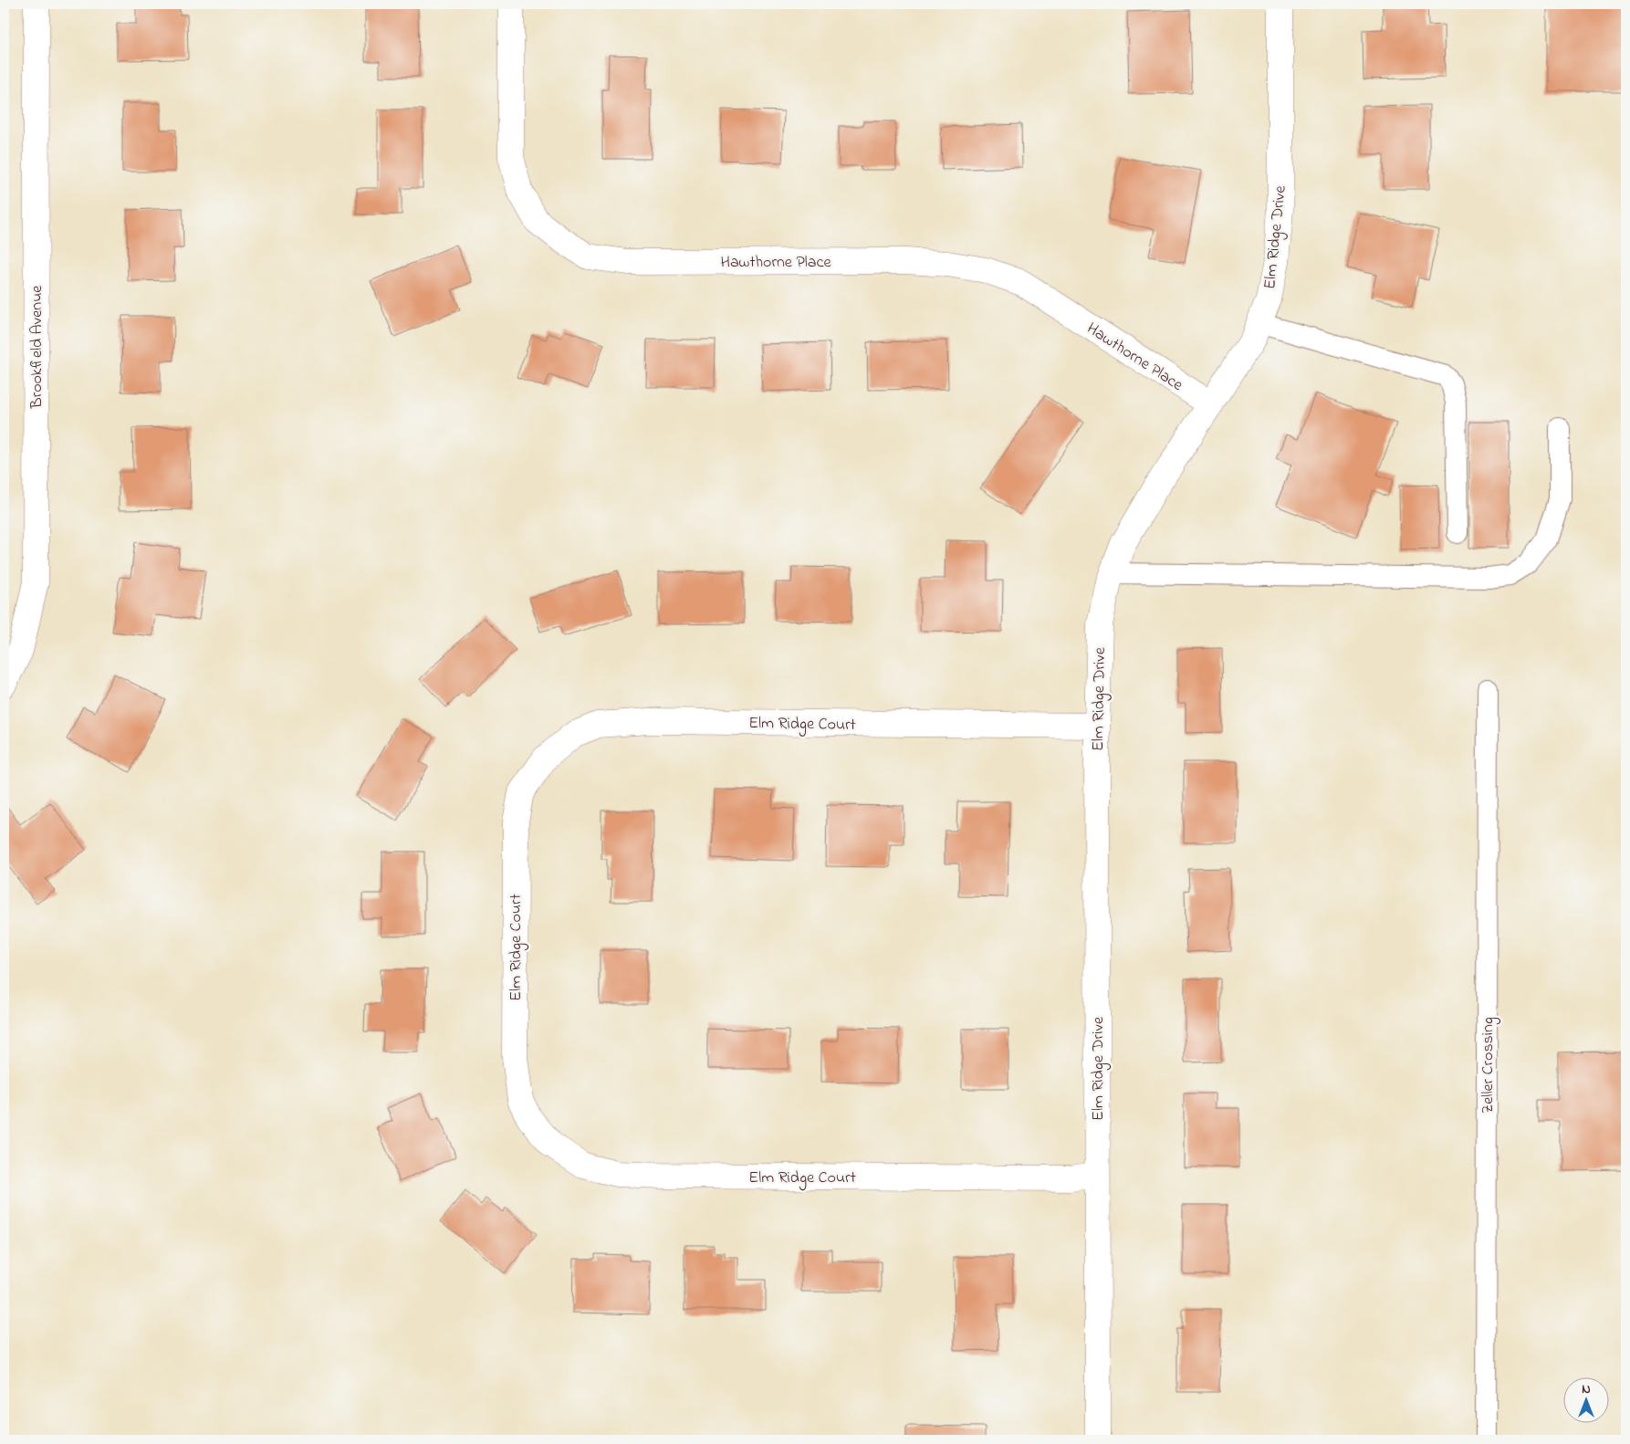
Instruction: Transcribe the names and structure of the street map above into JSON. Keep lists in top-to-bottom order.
{
  "streets": {
    "street": [
      "Elm Ridge Drive",
      "Hawthorne Place",
      "Brookfield Avenue",
      "Elm Ridge Court"
    ],
    "lane": ["Zeller Crossing"]
  },
  "crossings": [
    ["Elm Ridge Drive", "Hawthorne Place"],
    ["Elm Ridge Drive", "Elm Ridge Court"]
  ],
  "north": "top"
}
